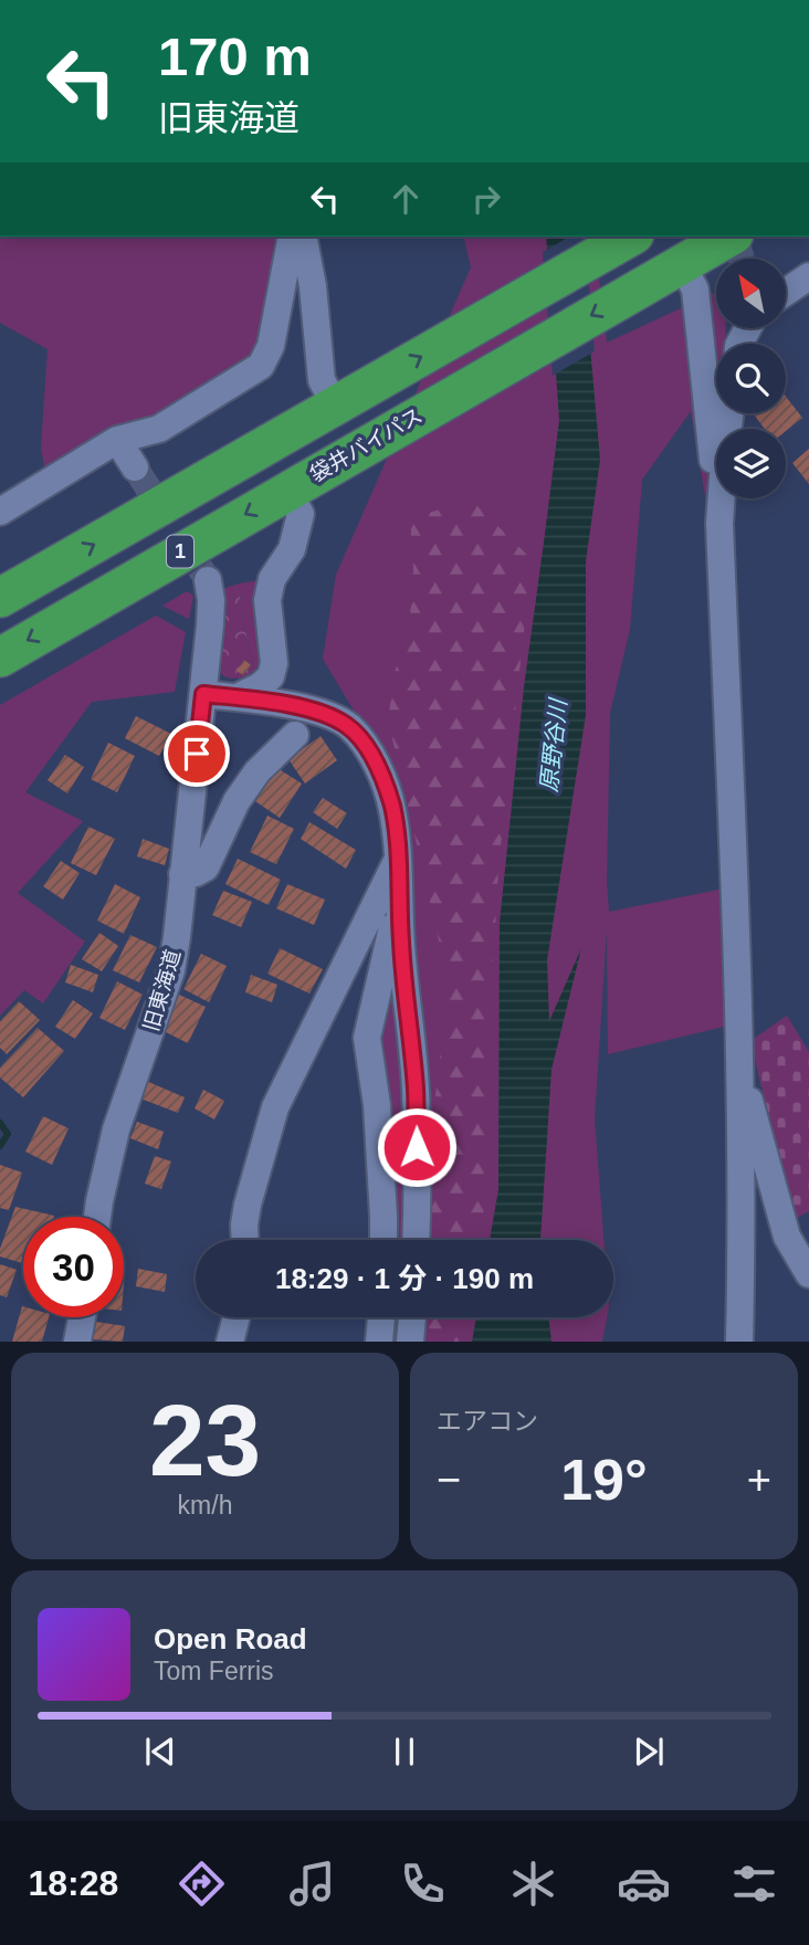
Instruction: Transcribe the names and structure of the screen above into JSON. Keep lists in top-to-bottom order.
{
  "streets": {
    "highway": ["袋井バイパス", "1"],
    "street": ["旧東海道"]
  },
  "water": ["原野谷川"],
  "north": "top left",
  "page": {
    "turn": ["170 m", "旧東海道"],
    "limit": "30",
    "trip": "18:29 · 1 分 · 190 m",
    "tile": [
      ["23", "km/h"],
      "エアコン"
    ],
    "heat": ["−", "19°", "+"],
    "song": ["Open Road", "Tom Ferris"],
    "tabs": "18:28"
  }
}
